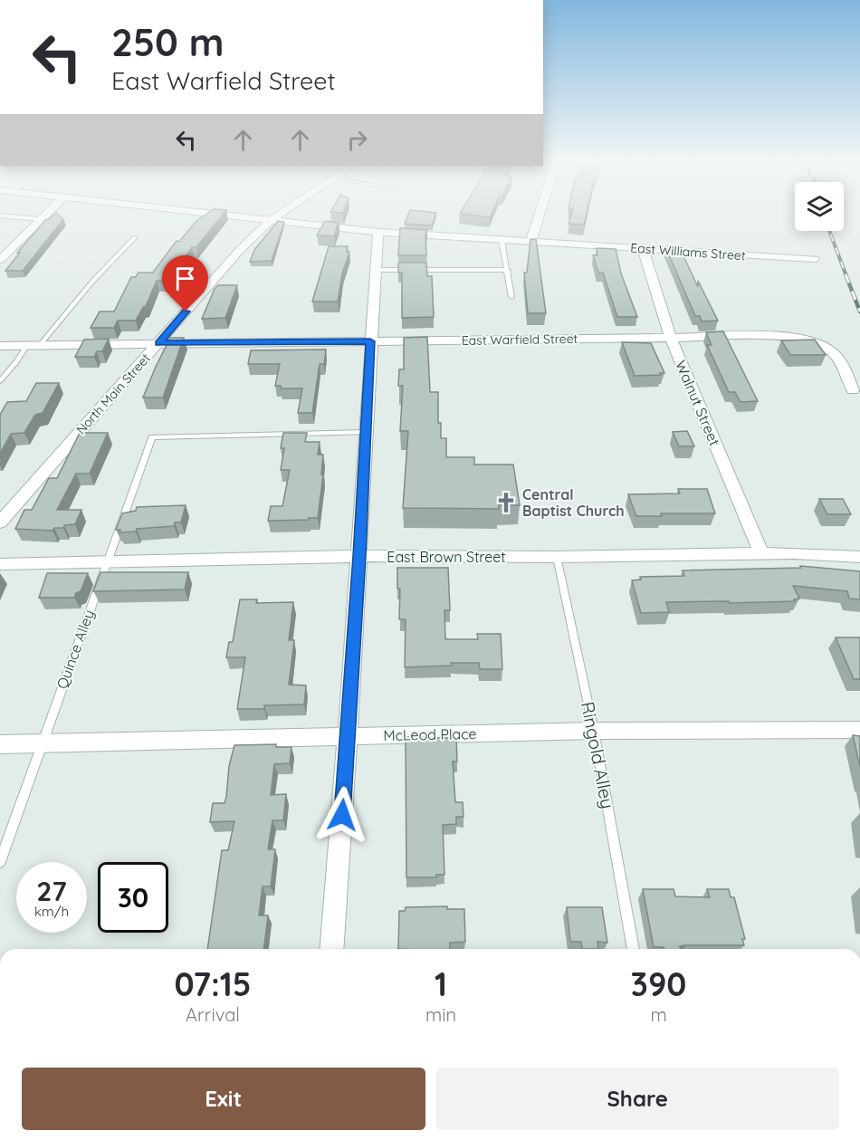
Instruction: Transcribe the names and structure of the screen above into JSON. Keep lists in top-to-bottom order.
{
  "streets": {
    "street": [
      "East Williams Street",
      "East Warfield Street",
      "North Main Street",
      "Walnut Street",
      "East Brown Street",
      "McLeod Place"
    ],
    "lane": ["Quince Alley", "Ringold Alley"]
  },
  "crossings": [
    ["East Williams Street", "North Main Street"],
    ["East Williams Street", "Walnut Street"],
    ["East Warfield Street", "North Main Street"],
    ["East Warfield Street", "Walnut Street"],
    ["Walnut Street", "East Brown Street"],
    ["East Brown Street", "Quince Alley"],
    ["East Brown Street", "Ringold Alley"],
    ["Quince Alley", "McLeod Place"],
    ["McLeod Place", "Ringold Alley"]
  ],
  "places": {
    "church": ["Central Baptist Church"]
  },
  "page": {
    "turn": ["250 m", "East Warfield Street"],
    "speed": "27 km/h",
    "limit": "30",
    "eta": [
      "07:15",
      "Arrival",
      "1",
      "min",
      "390",
      "m"
    ],
    "buttons": ["Exit", "Share"]
  }
}
